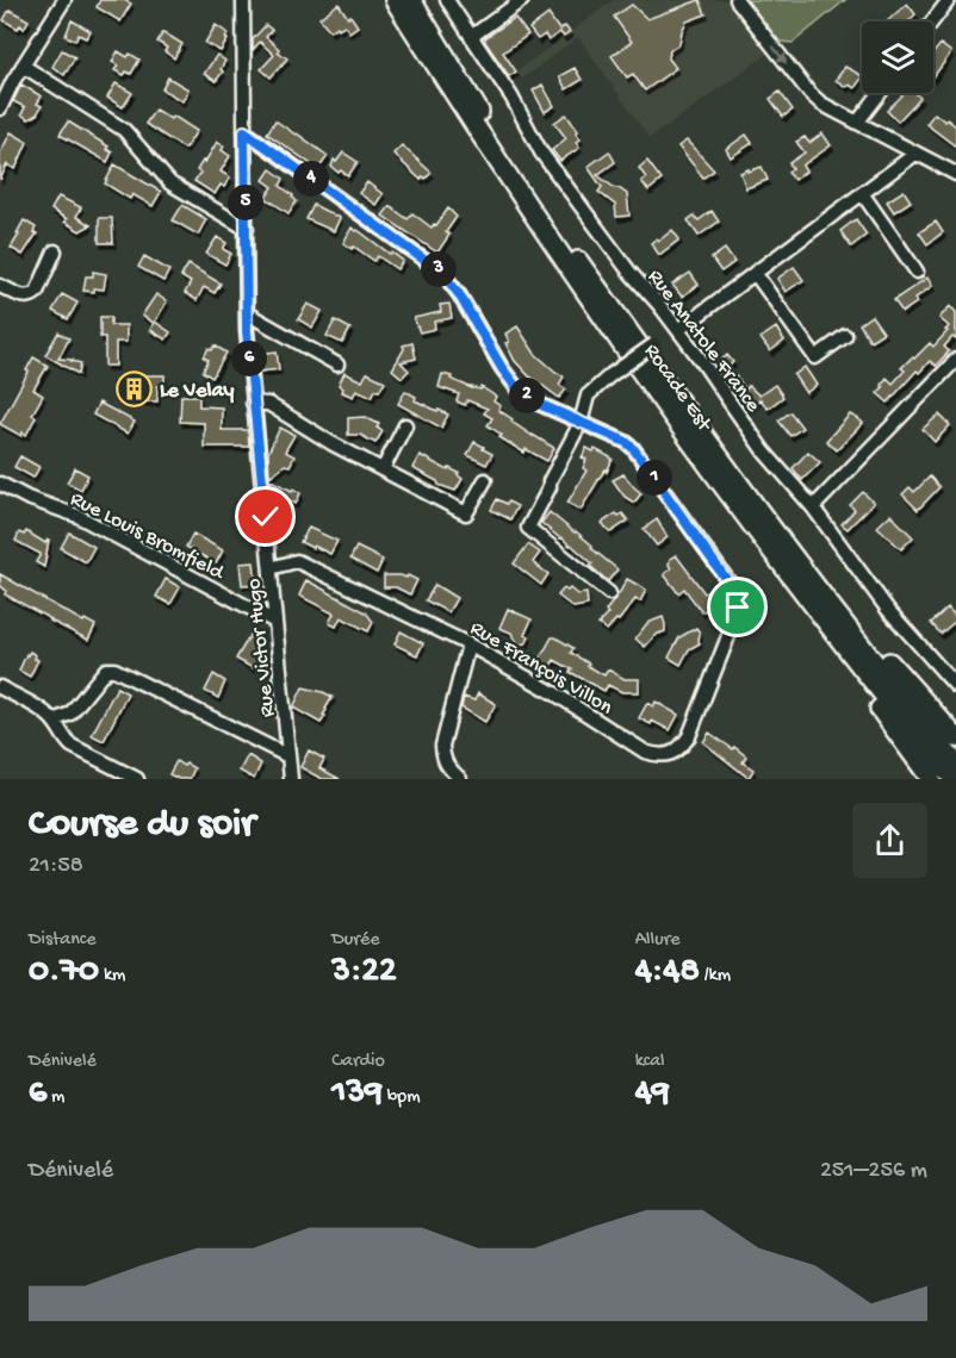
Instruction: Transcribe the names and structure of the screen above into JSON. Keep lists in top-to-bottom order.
{
  "streets": {
    "highway": ["Rocade Est"],
    "street": [
      "Rue Anatole France",
      "Rue Louis Bromfield",
      "Rue Victor Hugo",
      "Rue François Villon"
    ]
  },
  "crossings": [
    ["Rue Louis Bromfield", "Rue Victor Hugo"],
    ["Rue Victor Hugo", "Rue François Villon"]
  ],
  "places": {
    "building": ["Le Velay"]
  },
  "page": {
    "pins": [
      "4",
      "5",
      "3",
      "6",
      "2",
      "1"
    ],
    "heading": ["Course du soir", "21:58"],
    "stats": [
      ["Distance", "0.70 km"],
      ["Durée", "3:22"],
      ["Allure", "4:48 /km"],
      ["Dénivelé", "6 m"],
      ["Cardio", "139 bpm"],
      ["kcal", "49"]
    ],
    "chart": ["Dénivelé", "251–256 m"]
  }
}
